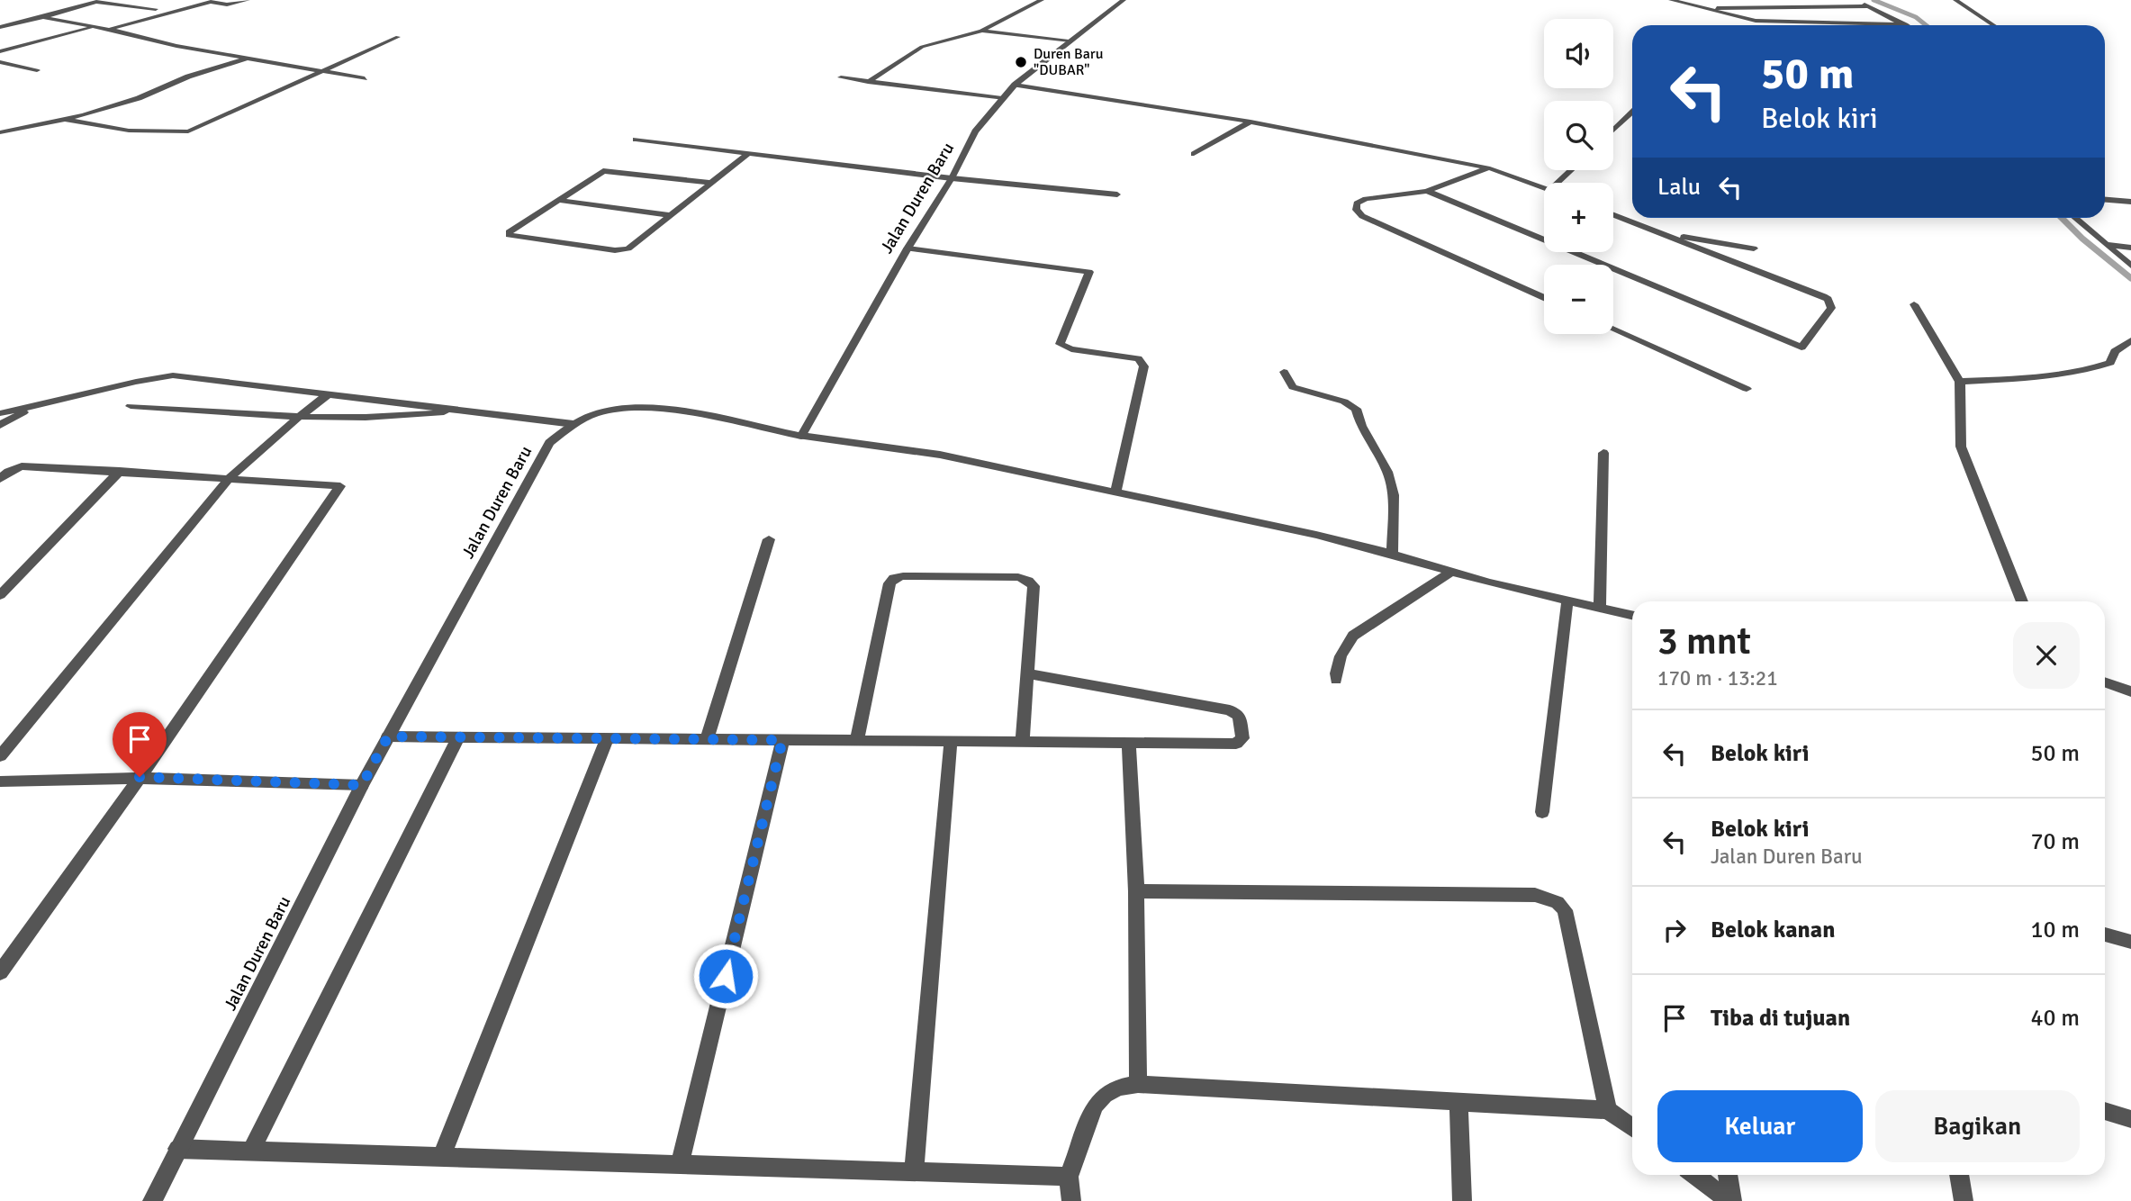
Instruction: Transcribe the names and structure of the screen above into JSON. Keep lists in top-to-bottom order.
{
  "streets": {
    "street": ["Jalan Duren Baru"]
  },
  "places": ["Duren Baru \"DUBAR\""],
  "page": {
    "map_buttons": ["+", "−"],
    "turn": ["50 m", "Belok kiri"],
    "then": "Lalu",
    "heading": ["3 mnt", "170 m · 13:21"],
    "list": [
      {
        "name": "Belok kiri",
        "value": "50 m"
      },
      {
        "name": "Belok kiri",
        "note": "Jalan Duren Baru",
        "value": "70 m"
      },
      {
        "name": "Belok kanan",
        "value": "10 m"
      },
      {
        "name": "Tiba di tujuan",
        "value": "40 m"
      }
    ],
    "buttons": ["Keluar", "Bagikan"]
  }
}
